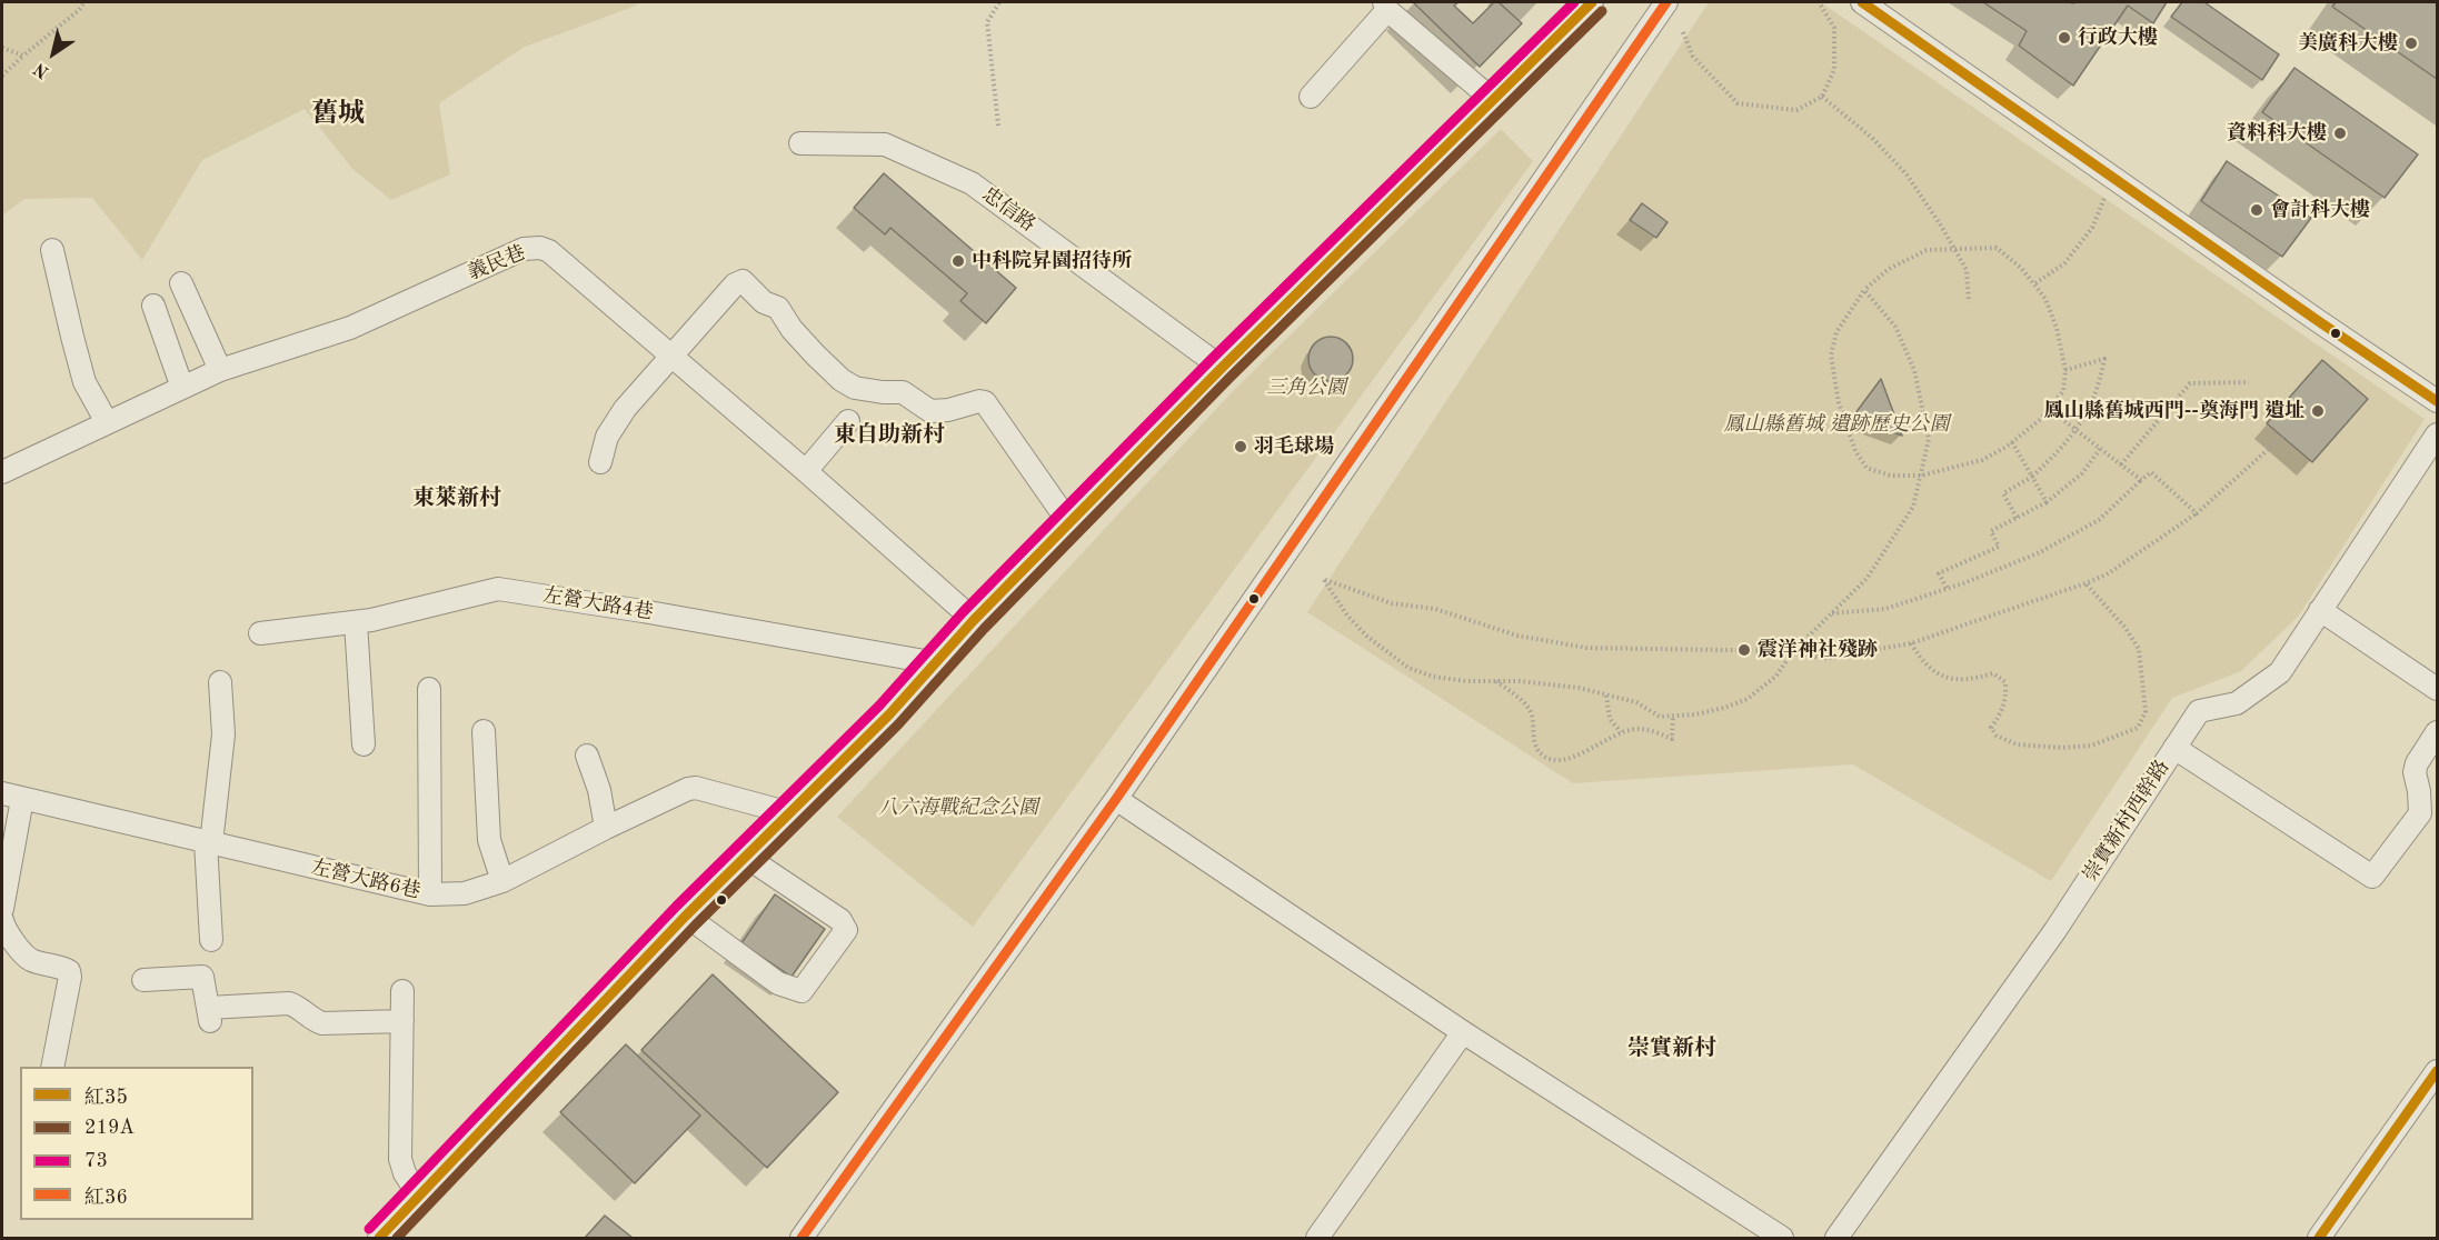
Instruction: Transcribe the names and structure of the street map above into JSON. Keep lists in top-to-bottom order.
{
  "streets": {
    "street": [
      "忠信路",
      "義民巷",
      "左營大路4巷",
      "崇實新村西幹路",
      "左營大路6巷"
    ]
  },
  "districts": [
    "舊城",
    "東自助新村",
    "東萊新村",
    "崇實新村"
  ],
  "parks": ["三角公園", "鳳山縣舊城 遺跡歷史公園", "八六海戰紀念公園"],
  "places": [
    "行政大樓",
    "美廣科大樓",
    "資料科大樓",
    "會計科大樓",
    "中科院昇園招待所",
    "鳳山縣舊城西門--奠海門 遺址",
    "羽毛球場",
    "震洋神社殘跡"
  ],
  "lines": [
    "transit line 紅35",
    "transit line 73",
    "transit line 紅36",
    "transit line 219A"
  ],
  "legend": [
    "紅35",
    "219A",
    "73",
    "紅36"
  ],
  "north": "bottom left"
}
